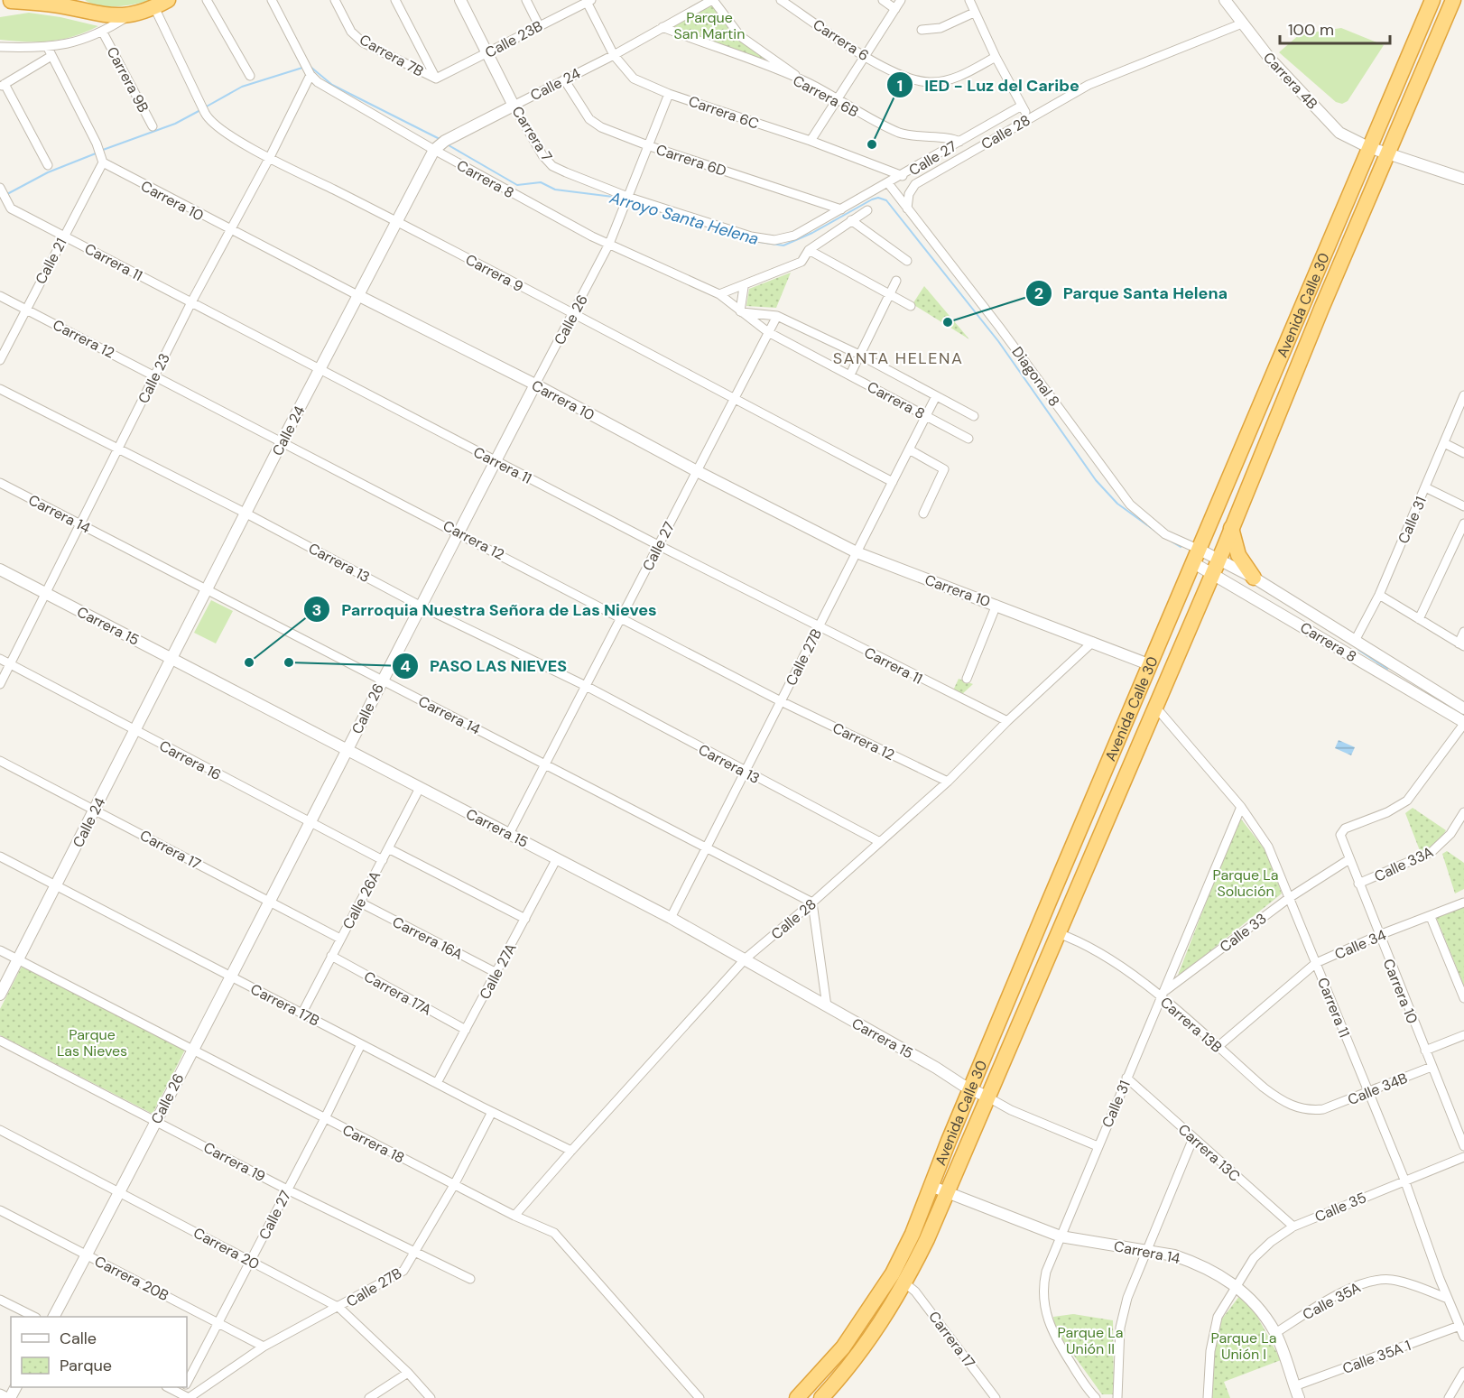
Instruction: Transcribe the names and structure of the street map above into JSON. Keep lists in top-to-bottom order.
{
  "streets": {
    "highway": ["Avenida Calle 30"],
    "street": [
      "Calle 23B",
      "Carrera 6",
      "Carrera 7B",
      "Carrera 9B",
      "Carrera 4B",
      "Calle 24",
      "Carrera 6B",
      "Carrera 6C",
      "Calle 28",
      "Carrera 7",
      "Calle 27",
      "Carrera 6D",
      "Carrera 8",
      "Carrera 10",
      "Calle 21",
      "Carrera 11",
      "Carrera 9",
      "Calle 26",
      "Carrera 12",
      "Diagonal 8",
      "Calle 23",
      "Carrera 14",
      "Calle 31",
      "Carrera 13",
      "Carrera 15",
      "Calle 27B",
      "Carrera 16",
      "Carrera 17",
      "Calle 33A",
      "Calle 26A",
      "Calle 33",
      "Carrera 16A",
      "Calle 34",
      "Calle 27A",
      "Carrera 17A",
      "Carrera 17B",
      "Carrera 13B",
      "Calle 34B",
      "Carrera 18",
      "Carrera 13C",
      "Carrera 19",
      "Calle 35",
      "Carrera 20",
      "Carrera 20B",
      "Calle 35A",
      "Calle 35A 1"
    ]
  },
  "crossings": [
    ["Calle 23B", "Carrera 7B"],
    ["Calle 23B", "Carrera 6C"],
    ["Calle 23B", "Carrera 7"],
    ["Carrera 6", "Calle 27"],
    ["Carrera 4B", "Calle 28"],
    ["Carrera 4B", "Avenida Calle 30"],
    ["Calle 24", "Carrera 6B"],
    ["Calle 24", "Carrera 6C"],
    ["Calle 24", "Carrera 7"],
    ["Calle 24", "Carrera 6D"],
    ["Calle 24", "Carrera 8"],
    ["Calle 24", "Carrera 10"],
    ["Calle 24", "Carrera 11"],
    ["Calle 24", "Carrera 9"],
    ["Calle 24", "Carrera 12"],
    ["Calle 24", "Carrera 14"],
    ["Calle 24", "Carrera 13"],
    ["Calle 24", "Carrera 15"],
    ["Calle 24", "Carrera 16"],
    ["Calle 24", "Carrera 17"],
    ["Calle 24", "Carrera 17B"],
    ["Calle 24", "Carrera 18"],
    ["Carrera 6B", "Calle 27"],
    ["Carrera 6C", "Calle 27"],
    ["Carrera 6C", "Calle 26"],
    ["Calle 28", "Carrera 10"],
    ["Calle 28", "Carrera 11"],
    ["Calle 28", "Carrera 12"],
    ["Calle 28", "Diagonal 8"],
    ["Calle 28", "Carrera 14"],
    ["Calle 28", "Carrera 13"],
    ["Calle 28", "Carrera 15"],
    ["Calle 28", "Carrera 17B"],
    ["Calle 28", "Carrera 18"],
    ["Carrera 7", "Calle 27"],
    ["Carrera 7", "Carrera 6D"],
    ["Carrera 7", "Calle 26"],
    ["Calle 27", "Carrera 6D"],
    ["Calle 27", "Carrera 8"],
    ["Calle 27", "Carrera 10"],
    ["Calle 27", "Carrera 11"],
    ["Calle 27", "Carrera 9"],
    ["Calle 27", "Carrera 12"],
    ["Calle 27", "Diagonal 8"],
    ["Calle 27", "Carrera 14"],
    ["Calle 27", "Carrera 13"],
    ["Calle 27", "Carrera 15"],
    ["Calle 27", "Calle 27B"],
    ["Calle 27", "Carrera 17B"],
    ["Calle 27", "Carrera 18"],
    ["Calle 27", "Carrera 19"],
    ["Calle 27", "Carrera 20"],
    ["Calle 27", "Carrera 20B"],
    ["Carrera 6D", "Calle 26"],
    ["Carrera 8", "Carrera 10"],
    ["Carrera 8", "Avenida Calle 30"],
    ["Carrera 8", "Calle 26"],
    ["Carrera 8", "Diagonal 8"],
    ["Carrera 8", "Calle 23"],
    ["Carrera 8", "Calle 31"],
    ["Carrera 8", "Calle 27B"],
    ["Carrera 10", "Calle 21"],
    ["Carrera 10", "Avenida Calle 30"],
    ["Carrera 10", "Calle 26"],
    ["Carrera 10", "Calle 23"],
    ["Carrera 10", "Calle 27B"],
    ["Carrera 10", "Calle 33A"],
    ["Carrera 10", "Calle 33"],
    ["Carrera 10", "Calle 34"],
    ["Carrera 10", "Calle 34B"],
    ["Calle 21", "Carrera 11"],
    ["Calle 21", "Carrera 12"],
    ["Carrera 11", "Avenida Calle 30"],
    ["Carrera 11", "Calle 26"],
    ["Carrera 11", "Calle 23"],
    ["Carrera 11", "Calle 31"],
    ["Carrera 11", "Calle 27B"],
    ["Carrera 11", "Calle 33"],
    ["Carrera 11", "Calle 34"],
    ["Carrera 11", "Calle 34B"],
    ["Carrera 11", "Calle 35"],
    ["Carrera 11", "Calle 35A"],
    ["Carrera 11", "Calle 35A 1"],
    ["Carrera 9", "Calle 26"],
    ["Carrera 9", "Calle 23"],
    ["Carrera 9", "Calle 27B"],
    ["Avenida Calle 30", "Diagonal 8"],
    ["Avenida Calle 30", "Carrera 14"],
    ["Avenida Calle 30", "Carrera 15"],
    ["Avenida Calle 30", "Carrera 17"],
    ["Avenida Calle 30", "Carrera 13B"],
    ["Calle 26", "Carrera 12"],
    ["Calle 26", "Carrera 14"],
    ["Calle 26", "Carrera 13"],
    ["Calle 26", "Carrera 15"],
    ["Calle 26", "Carrera 16"],
    ["Calle 26", "Carrera 17"],
    ["Calle 26", "Carrera 17B"],
    ["Calle 26", "Carrera 18"],
    ["Calle 26", "Carrera 19"],
    ["Calle 26", "Carrera 20"],
    ["Calle 26", "Carrera 20B"],
    ["Carrera 12", "Calle 23"],
    ["Carrera 12", "Calle 27B"],
    ["Calle 23", "Carrera 14"],
    ["Calle 23", "Carrera 13"],
    ["Calle 23", "Carrera 15"],
    ["Calle 23", "Carrera 16"],
    ["Carrera 14", "Calle 31"],
    ["Carrera 14", "Calle 27B"],
    ["Carrera 14", "Calle 35"],
    ["Carrera 14", "Calle 35A"],
    ["Carrera 14", "Calle 35A 1"],
    ["Calle 31", "Calle 33"],
    ["Calle 31", "Carrera 13B"],
    ["Calle 31", "Carrera 13C"],
    ["Carrera 13", "Calle 27B"],
    ["Carrera 15", "Calle 27B"],
    ["Carrera 15", "Calle 26A"],
    ["Carrera 15", "Calle 27A"],
    ["Calle 27B", "Carrera 17B"],
    ["Calle 27B", "Carrera 18"],
    ["Calle 27B", "Carrera 19"],
    ["Calle 27B", "Carrera 20"],
    ["Calle 27B", "Carrera 20B"],
    ["Carrera 16", "Calle 26A"],
    ["Carrera 17", "Calle 26A"],
    ["Calle 26A", "Carrera 16A"],
    ["Calle 26A", "Carrera 17A"],
    ["Calle 26A", "Carrera 17B"],
    ["Carrera 16A", "Calle 27A"],
    ["Calle 34", "Carrera 13B"],
    ["Calle 27A", "Carrera 17A"],
    ["Calle 27A", "Carrera 17B"],
    ["Carrera 13B", "Calle 34B"],
    ["Carrera 13C", "Calle 35"]
  ],
  "districts": ["SANTA HELENA"],
  "water": ["Arroyo Santa Helena"],
  "parks": [
    "Parque San Martin",
    "Parque La Solución",
    "Parque Las Nieves",
    "Parque La Unión II",
    "Parque La Unión I"
  ],
  "places": [
    "IED - Luz del Caribe",
    "Parque Santa Helena",
    "Parroquia Nuestra Señora de Las Nieves",
    "PASO LAS NIEVES"
  ],
  "legend": ["Calle", "Parque"],
  "scale_bar": "100 m"
}
